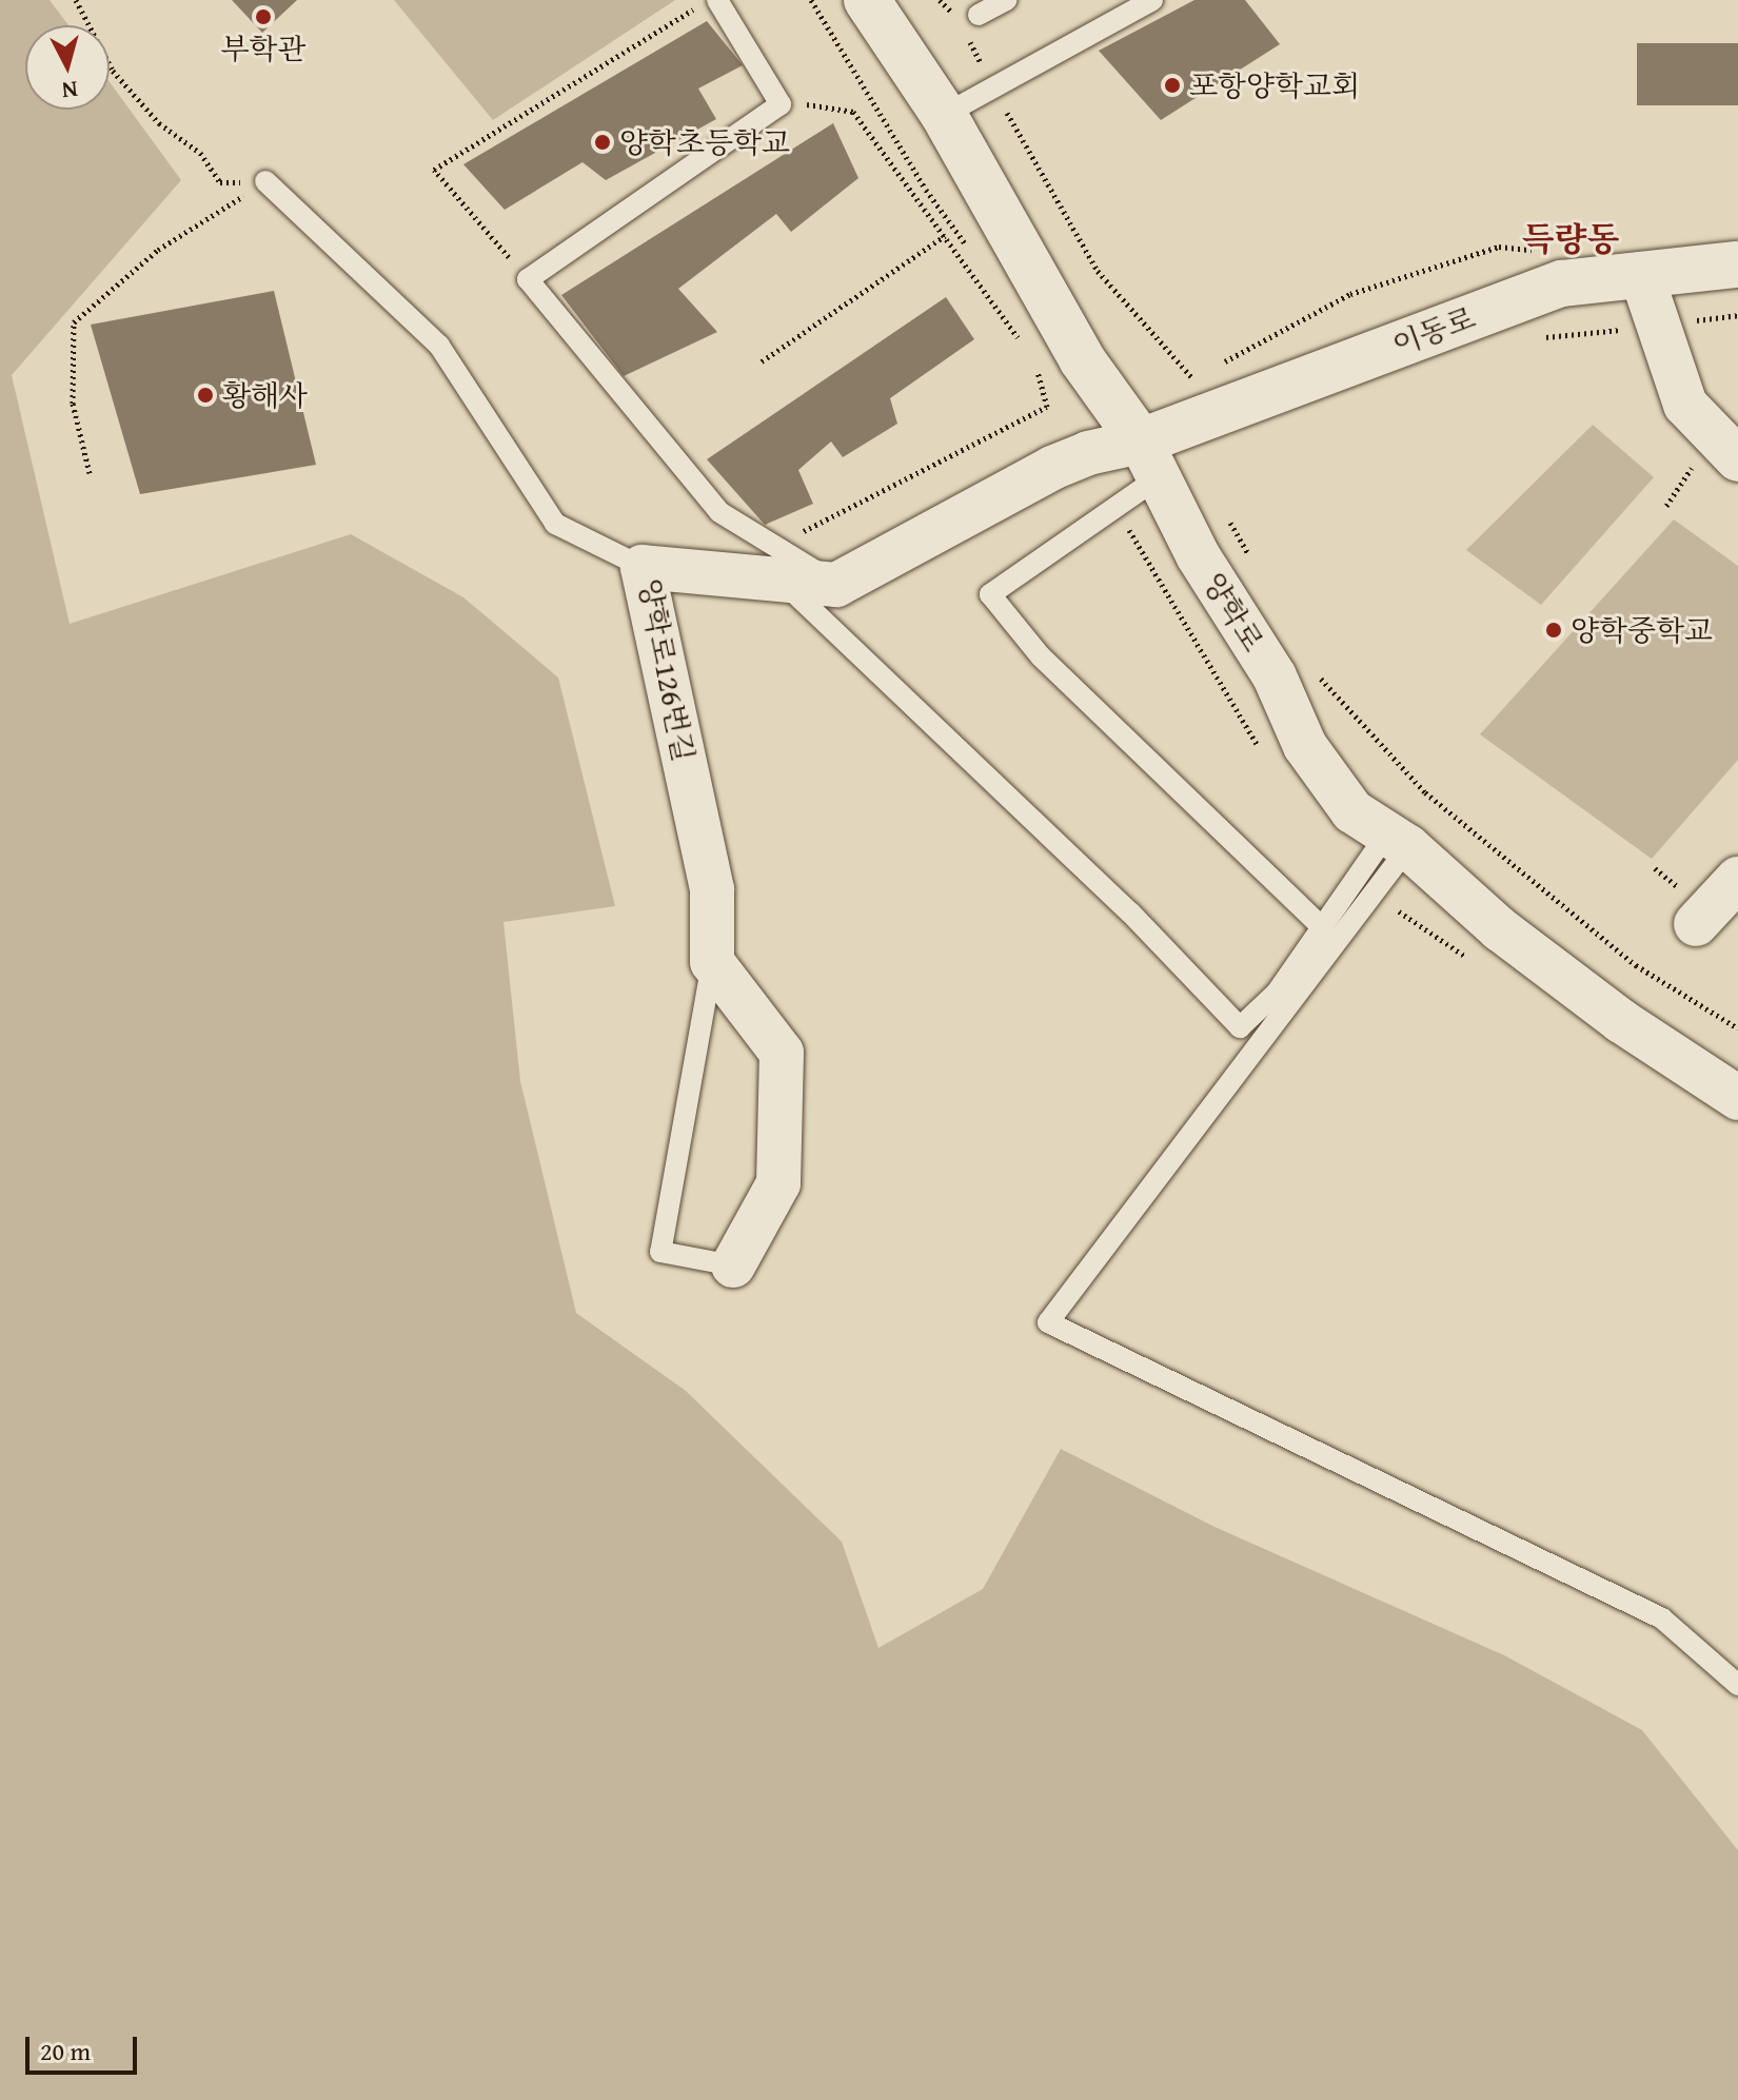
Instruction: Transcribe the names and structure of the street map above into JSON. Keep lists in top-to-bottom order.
{
  "streets": {
    "street": ["이동로", "양학로", "양학로126번길"]
  },
  "crossings": [
    ["이동로", "양학로"],
    ["이동로", "양학로126번길"],
    ["양학로", "양학로126번길"]
  ],
  "districts": ["득량동"],
  "places": [
    "부학관",
    "포항양학교회",
    "양학초등학교",
    "황해사",
    "양학중학교"
  ],
  "scale_bar": "20 m",
  "north": "bottom"
}
